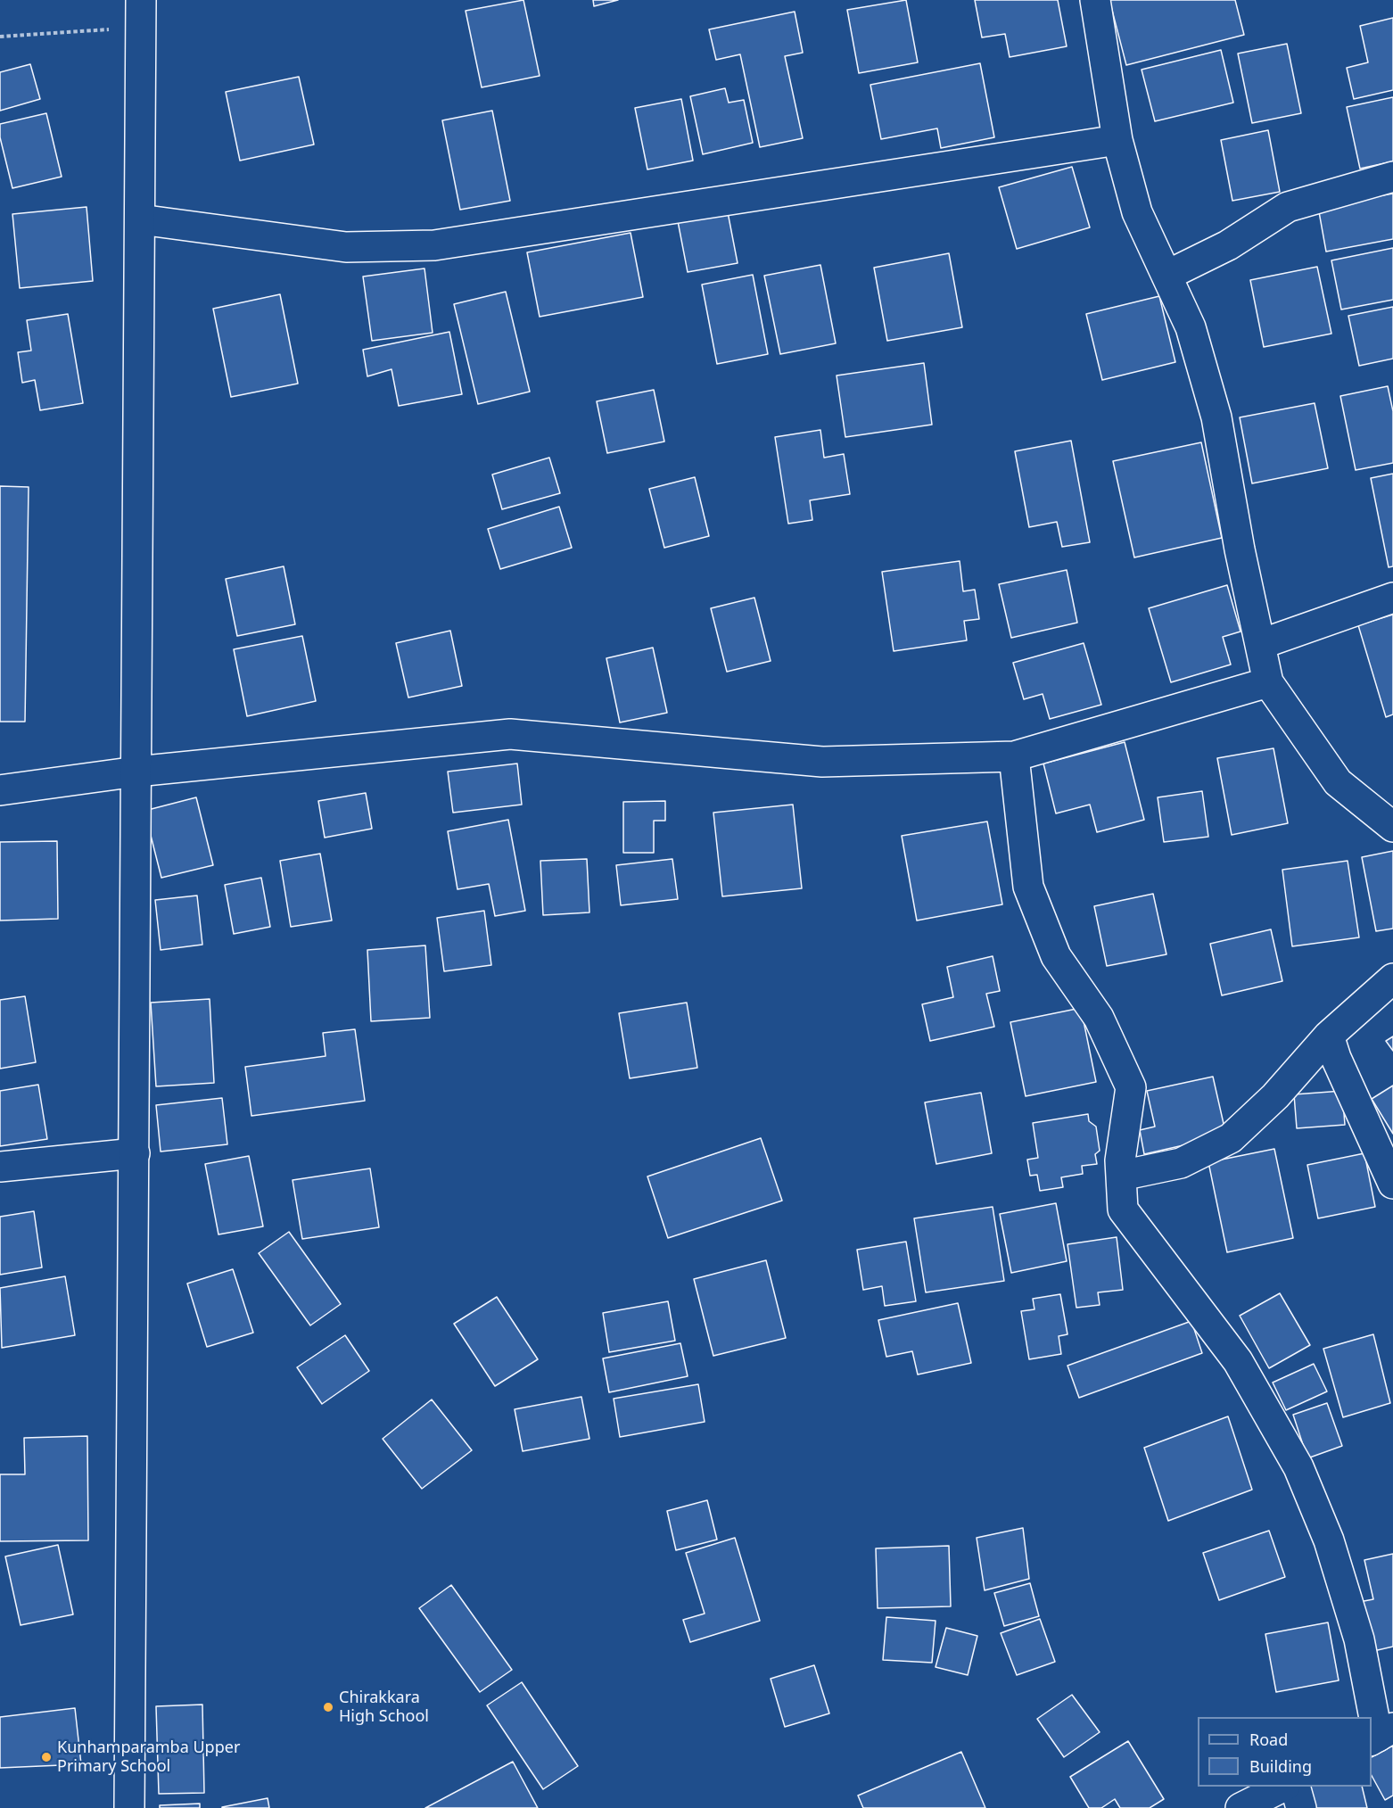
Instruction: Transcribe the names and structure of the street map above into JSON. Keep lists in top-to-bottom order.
{
  "places": ["Chirakkara High School", "Kunhamparamba Upper Primary School"],
  "legend": ["Road", "Building"]
}
